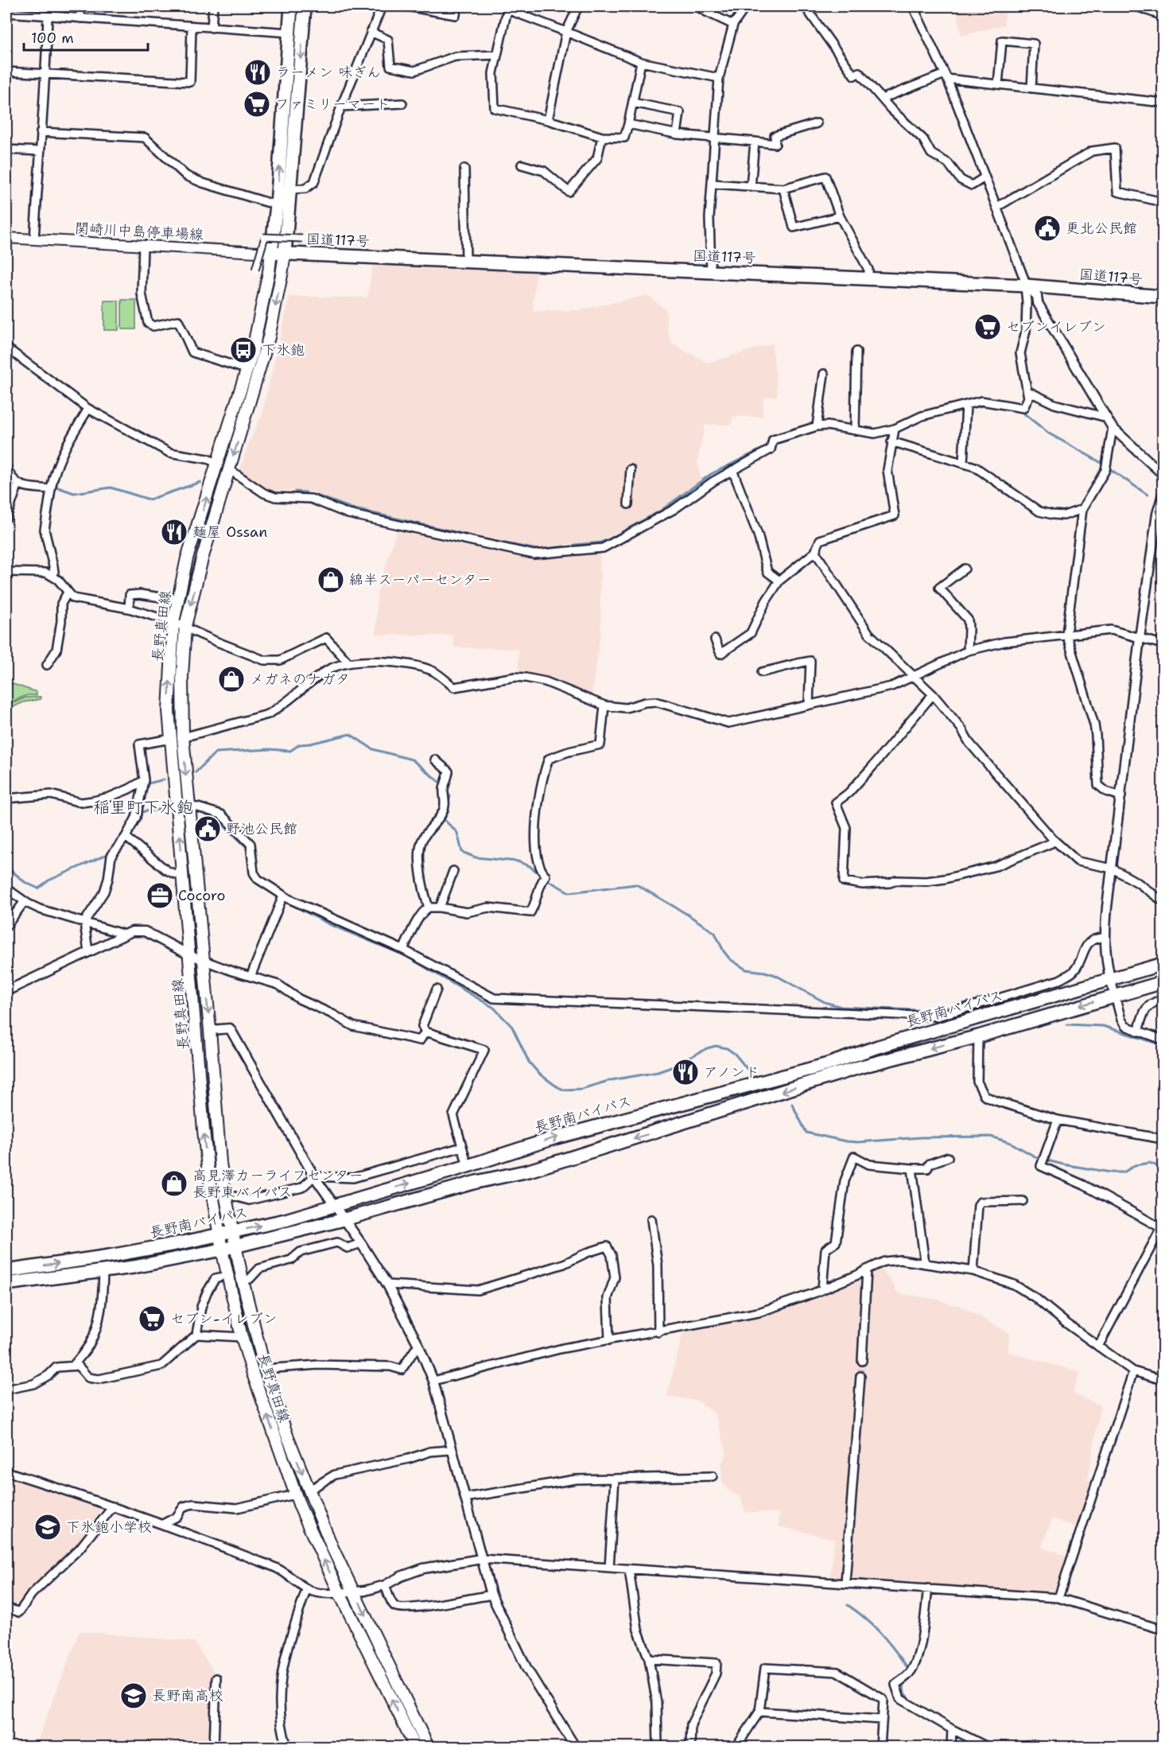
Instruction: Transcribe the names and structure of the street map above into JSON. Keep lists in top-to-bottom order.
{
  "streets": {
    "highway": ["国道117号", "長野南バイパス"],
    "main road": ["関崎川中島停車場線", "長野真田線"]
  },
  "crossings": [
    ["関崎川中島停車場線", "国道117号"],
    ["関崎川中島停車場線", "長野真田線"],
    ["国道117号", "長野真田線"],
    ["長野真田線", "長野南バイパス"]
  ],
  "districts": ["稲里町下氷鉋"],
  "places": {
    "restaurant": ["ラーメン 味ぎん", "麺屋 Ossan", "アノンド"],
    "supermarket": ["ファミリーマート", "セブンイレブン", "セブン-イレブン"],
    "public building": ["更北公民館", "野池公民館"],
    "bus stop": ["下氷鉋"],
    "shop": ["綿半スーパーセンター", "メガネのナガタ", "高見澤カーライフセンター 長野東バイパス"],
    "office": ["Cocoro"],
    "school or university": ["下氷鉋小学校", "長野南高校"]
  },
  "scale_bar": "100 m"
}
